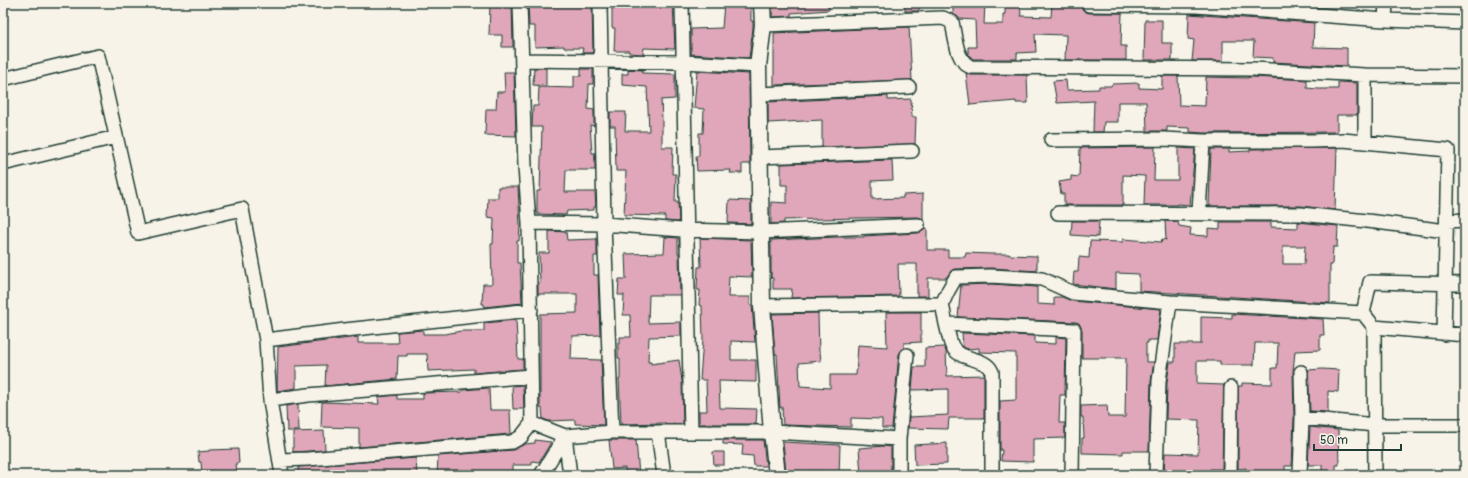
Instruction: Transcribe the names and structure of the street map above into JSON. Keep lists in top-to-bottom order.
{
  "scale_bar": "50 m"
}
